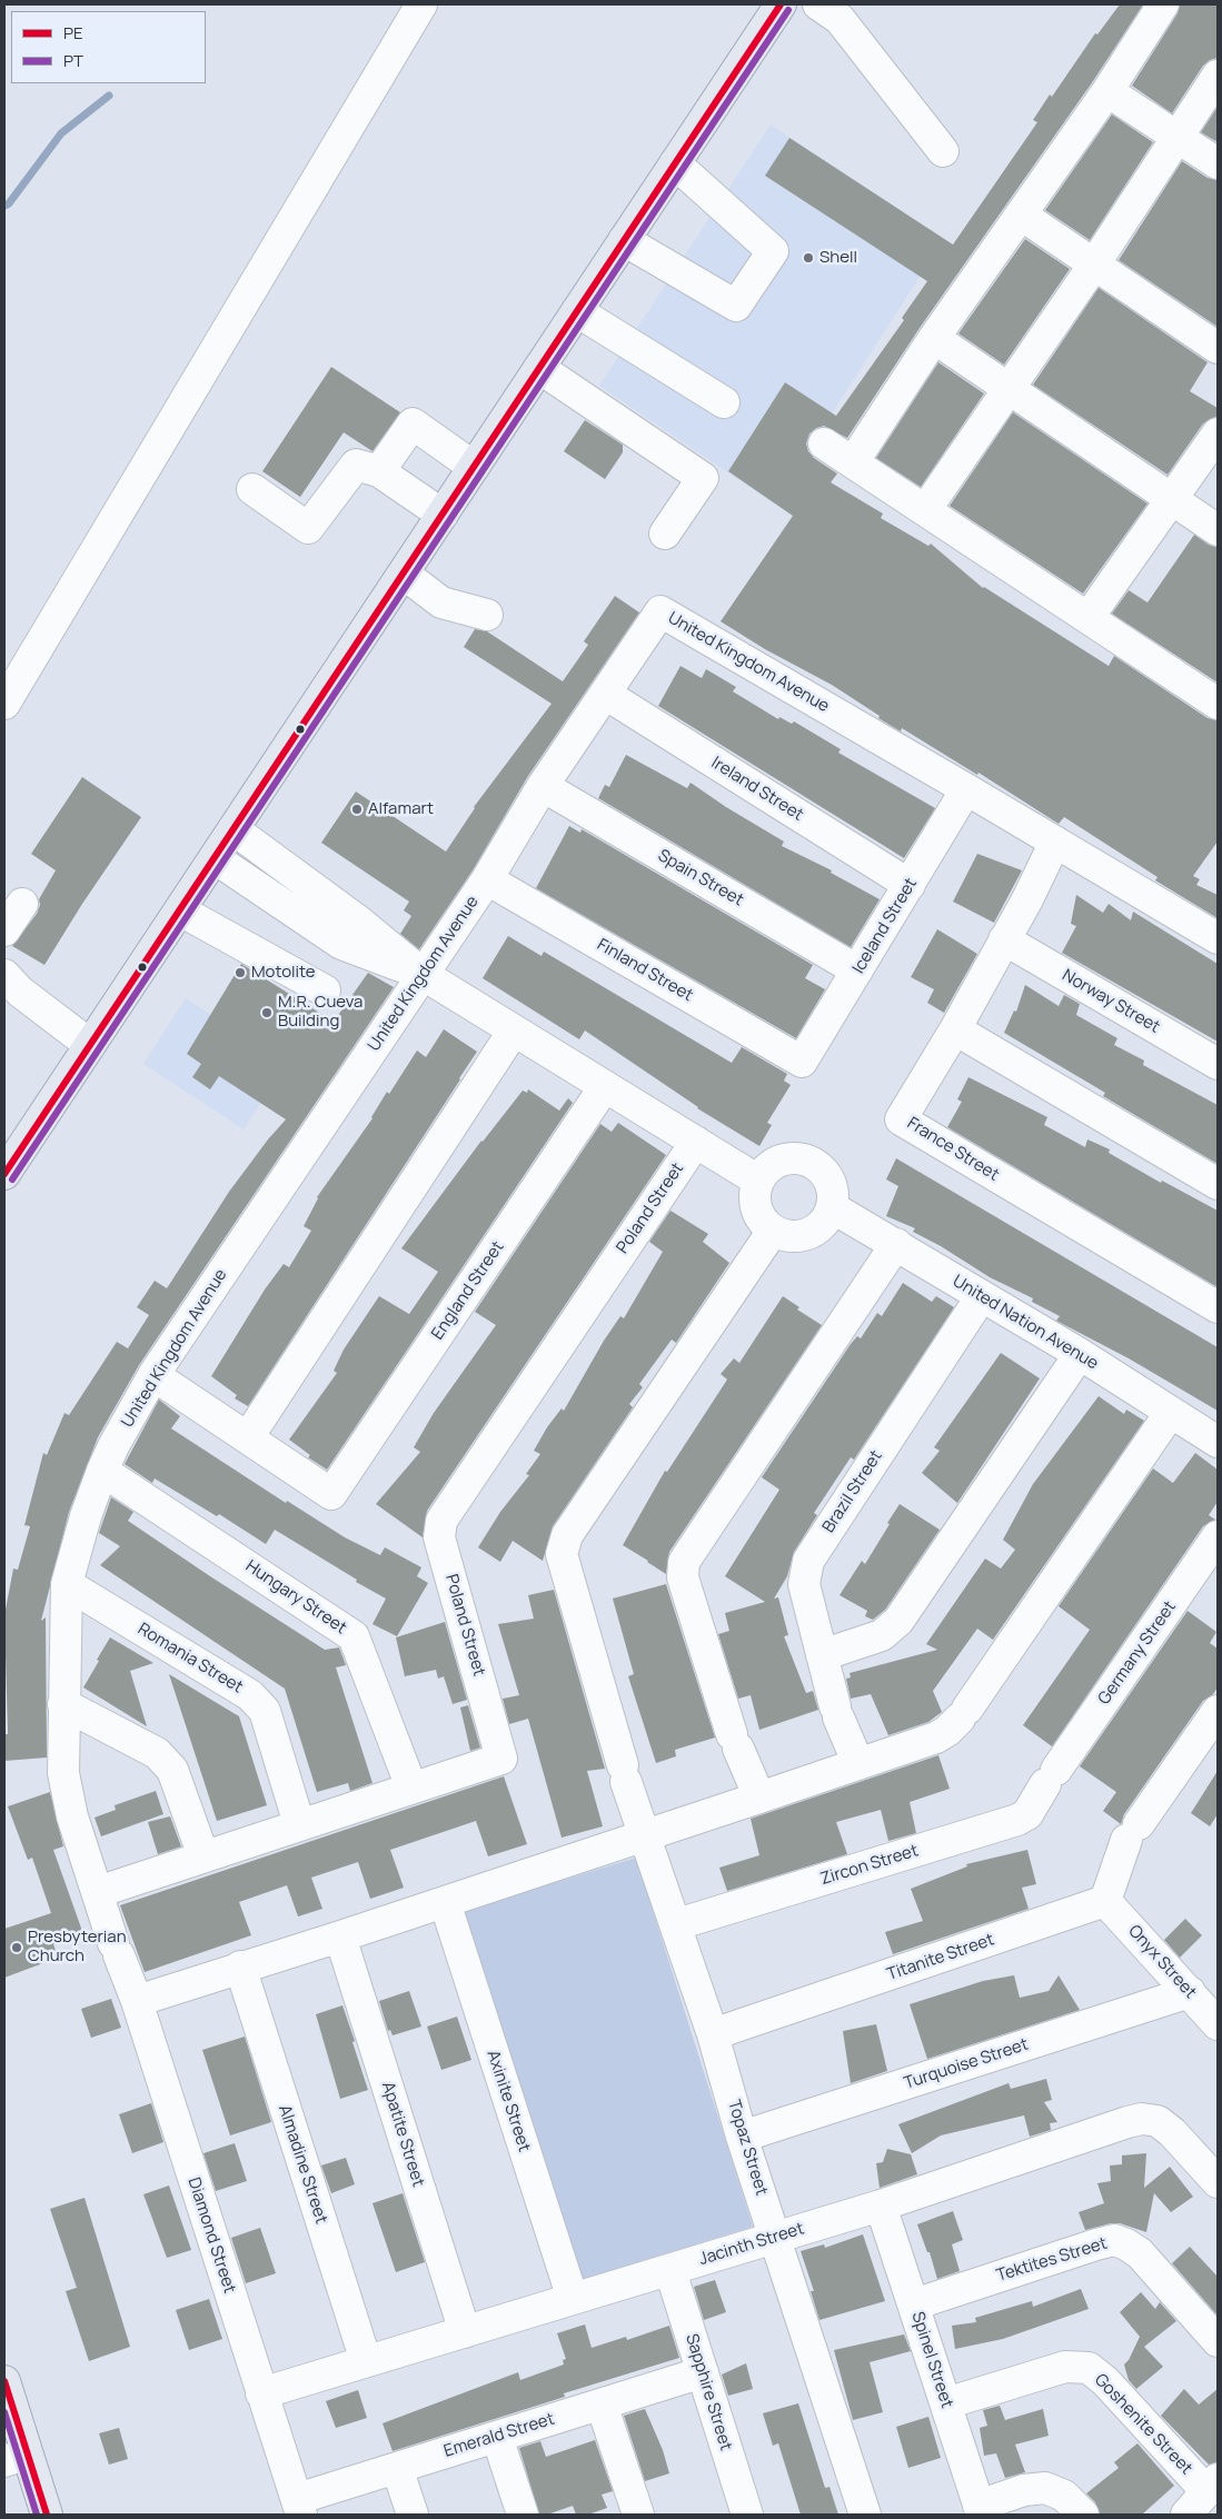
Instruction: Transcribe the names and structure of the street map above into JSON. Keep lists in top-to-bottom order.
{
  "streets": {
    "street": [
      "United Kingdom Avenue",
      "Ireland Street",
      "Spain Street",
      "Iceland Street",
      "Finland Street",
      "Norway Street",
      "France Street",
      "Poland Street",
      "England Street",
      "United Nation Avenue",
      "Brazil Street",
      "Hungary Street",
      "Germany Street",
      "Romania Street",
      "Zircon Street",
      "Titanite Street",
      "Onyx Street",
      "Turquoise Street",
      "Axinite Street",
      "Apatite Street",
      "Topaz Street",
      "Almadine Street",
      "Diamond Street",
      "Jacinth Street",
      "Tektites Street",
      "Spinel Street",
      "Sapphire Street",
      "Goshenite Street",
      "Emerald Street"
    ]
  },
  "crossings": [
    ["United Kingdom Avenue", "Ireland Street"],
    ["United Kingdom Avenue", "Spain Street"],
    ["United Kingdom Avenue", "Iceland Street"],
    ["United Kingdom Avenue", "Finland Street"],
    ["United Kingdom Avenue", "France Street"],
    ["United Kingdom Avenue", "Poland Street"],
    ["United Kingdom Avenue", "Hungary Street"],
    ["United Kingdom Avenue", "Romania Street"],
    ["United Kingdom Avenue", "Diamond Street"],
    ["Ireland Street", "Iceland Street"],
    ["Spain Street", "Iceland Street"],
    ["Iceland Street", "Finland Street"],
    ["Norway Street", "France Street"],
    ["Poland Street", "Hungary Street"],
    ["Poland Street", "Romania Street"],
    ["United Nation Avenue", "Brazil Street"],
    ["United Nation Avenue", "Topaz Street"],
    ["Germany Street", "Zircon Street"],
    ["Zircon Street", "Topaz Street"],
    ["Titanite Street", "Onyx Street"],
    ["Titanite Street", "Topaz Street"],
    ["Onyx Street", "Turquoise Street"],
    ["Turquoise Street", "Topaz Street"],
    ["Axinite Street", "Jacinth Street"],
    ["Apatite Street", "Jacinth Street"],
    ["Topaz Street", "Jacinth Street"],
    ["Almadine Street", "Jacinth Street"],
    ["Diamond Street", "Jacinth Street"],
    ["Diamond Street", "Emerald Street"],
    ["Jacinth Street", "Spinel Street"],
    ["Jacinth Street", "Sapphire Street"],
    ["Tektites Street", "Spinel Street"],
    ["Spinel Street", "Goshenite Street"],
    ["Sapphire Street", "Emerald Street"]
  ],
  "places": [
    "Shell",
    "Alfamart",
    "Motolite",
    "M.R. Cueva Building",
    "Presbyterian Church"
  ],
  "lines": ["transit line PE", "transit line PT"],
  "legend": ["PE", "PT"]
}
